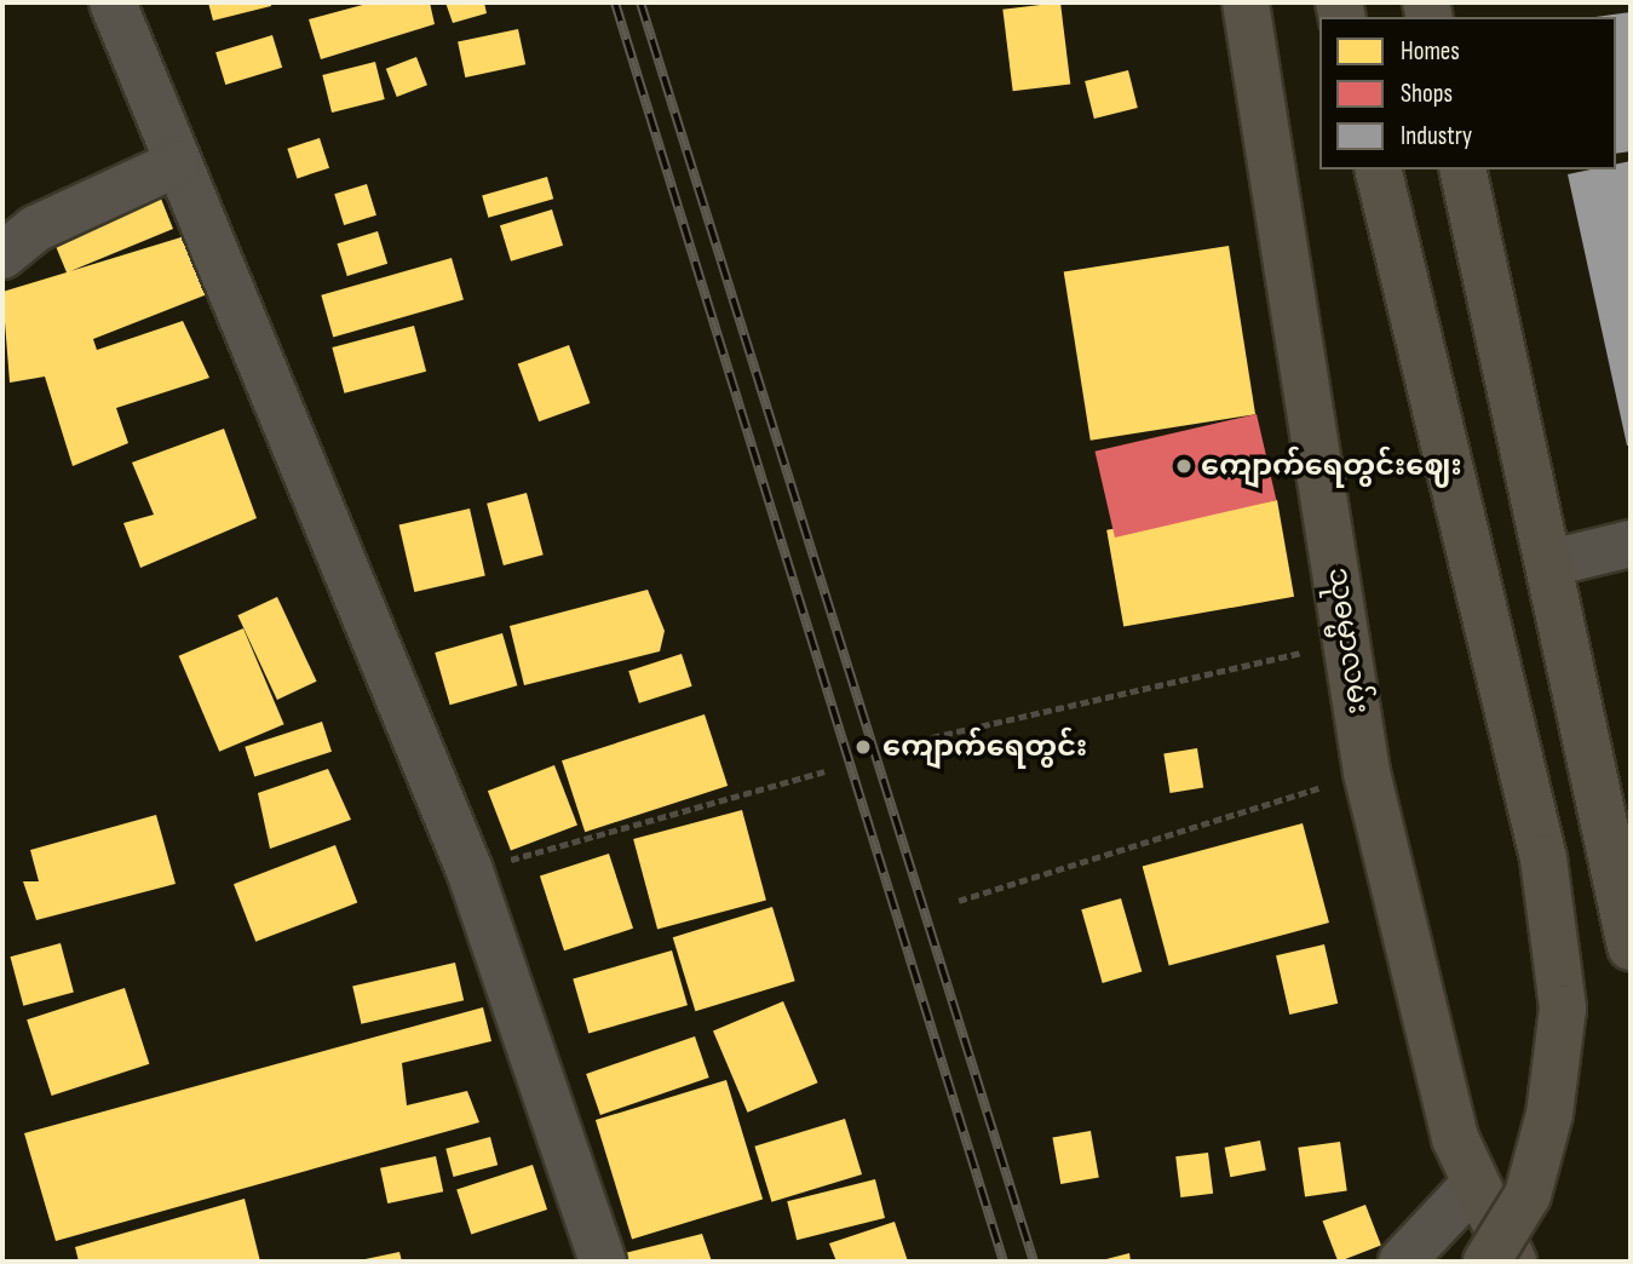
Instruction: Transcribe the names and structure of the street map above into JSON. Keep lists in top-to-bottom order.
{
  "streets": {
    "main road": ["သုဓမ္မာလမ်း"]
  },
  "places": ["ကျောက်ရေတွင်းဈေး", "ကျောက်ရေတွင်း"],
  "legend": ["Homes", "Shops", "Industry"]
}
